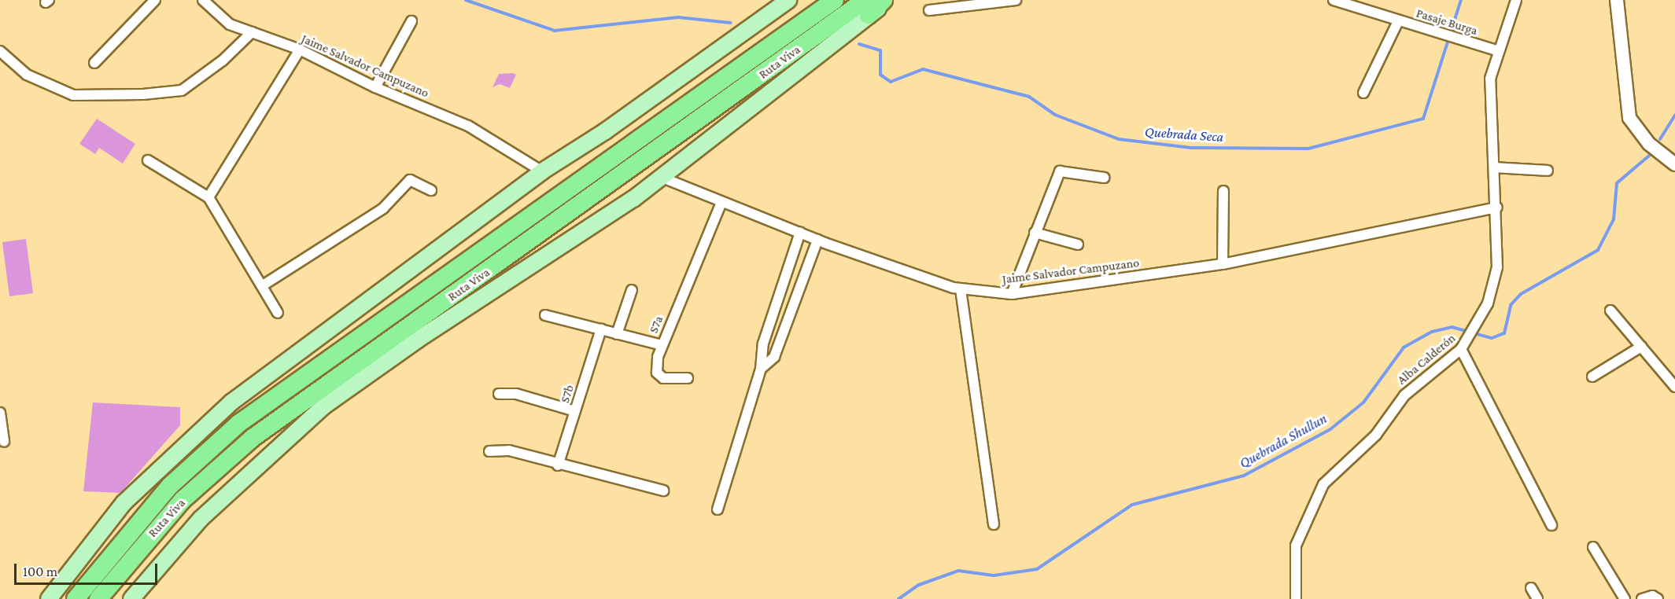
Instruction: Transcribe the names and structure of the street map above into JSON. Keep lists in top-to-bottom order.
{
  "streets": {
    "highway": ["Ruta Viva"],
    "street": [
      "Pasaje Burga",
      "Jaime Salvador Campuzano",
      "S7a",
      "Alba Calderón",
      "S7b"
    ]
  },
  "crossings": [
    ["Pasaje Burga", "Alba Calderón"],
    ["Ruta Viva", "Jaime Salvador Campuzano"],
    ["Jaime Salvador Campuzano", "S7a"],
    ["Jaime Salvador Campuzano", "Alba Calderón"],
    ["S7a", "S7b"]
  ],
  "water": ["Quebrada Seca", "Quebrada Shullun"],
  "scale_bar": "100 m"
}
